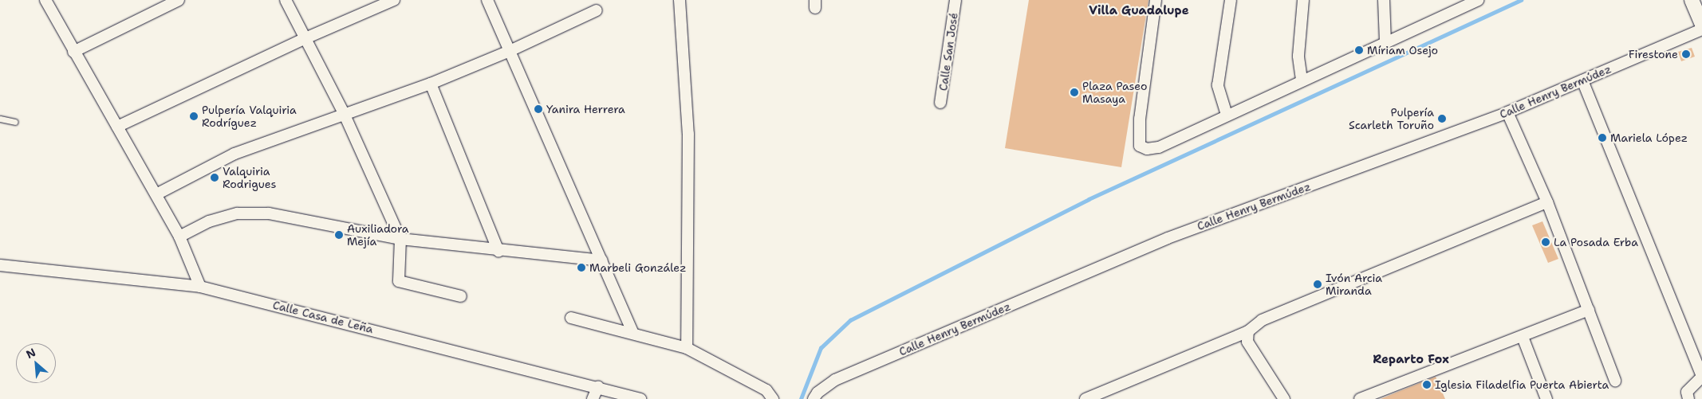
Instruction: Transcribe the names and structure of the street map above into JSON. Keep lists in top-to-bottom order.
{
  "streets": {
    "street": ["Calle San José", "Calle Henry Bermúdez", "Calle Casa de Leña"]
  },
  "districts": ["Villa Guadalupe", "Reparto Fox"],
  "places": [
    "Míriam Osejo",
    "Firestone",
    "Plaza Paseo Masaya",
    "Yanira Herrera",
    "Pulpería Valquiria Rodríguez",
    "Pulpería Scarleth Toruño",
    "Mariela López",
    "Valquiria Rodrigues",
    "Auxiliadora Mejía",
    "La Posada Erba",
    "Marbeli González",
    "Ivón Arcia Miranda",
    "Iglesia Filadelfia Puerta Abierta"
  ],
  "north": "top left"
}
